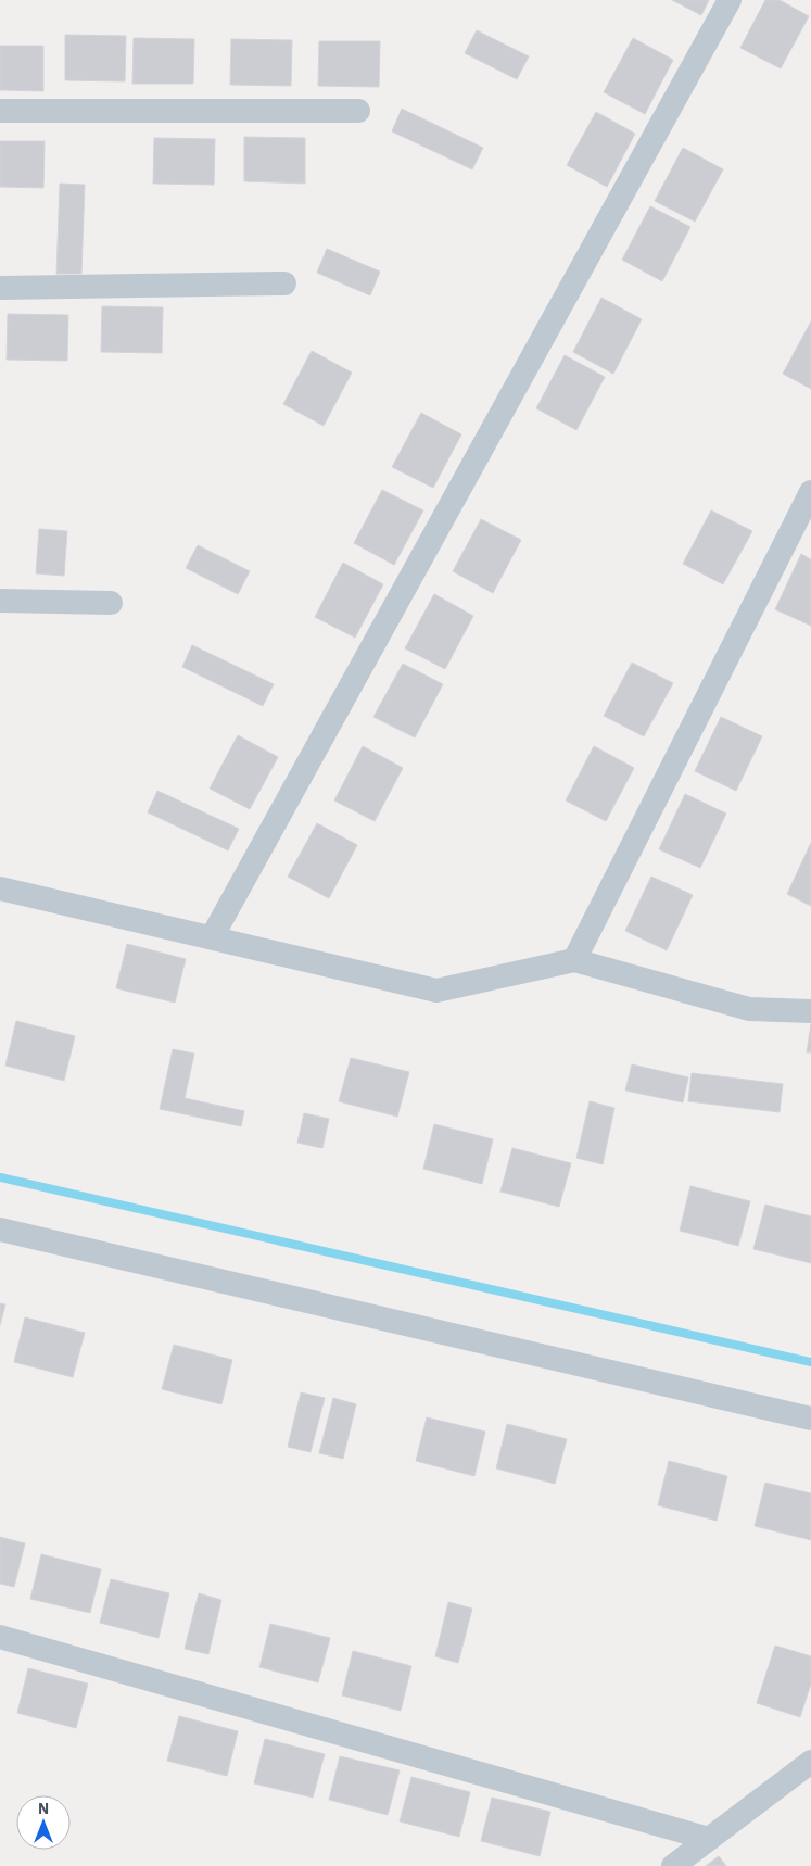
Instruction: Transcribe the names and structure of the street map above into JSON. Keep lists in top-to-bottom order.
{
  "north": "top"
}
